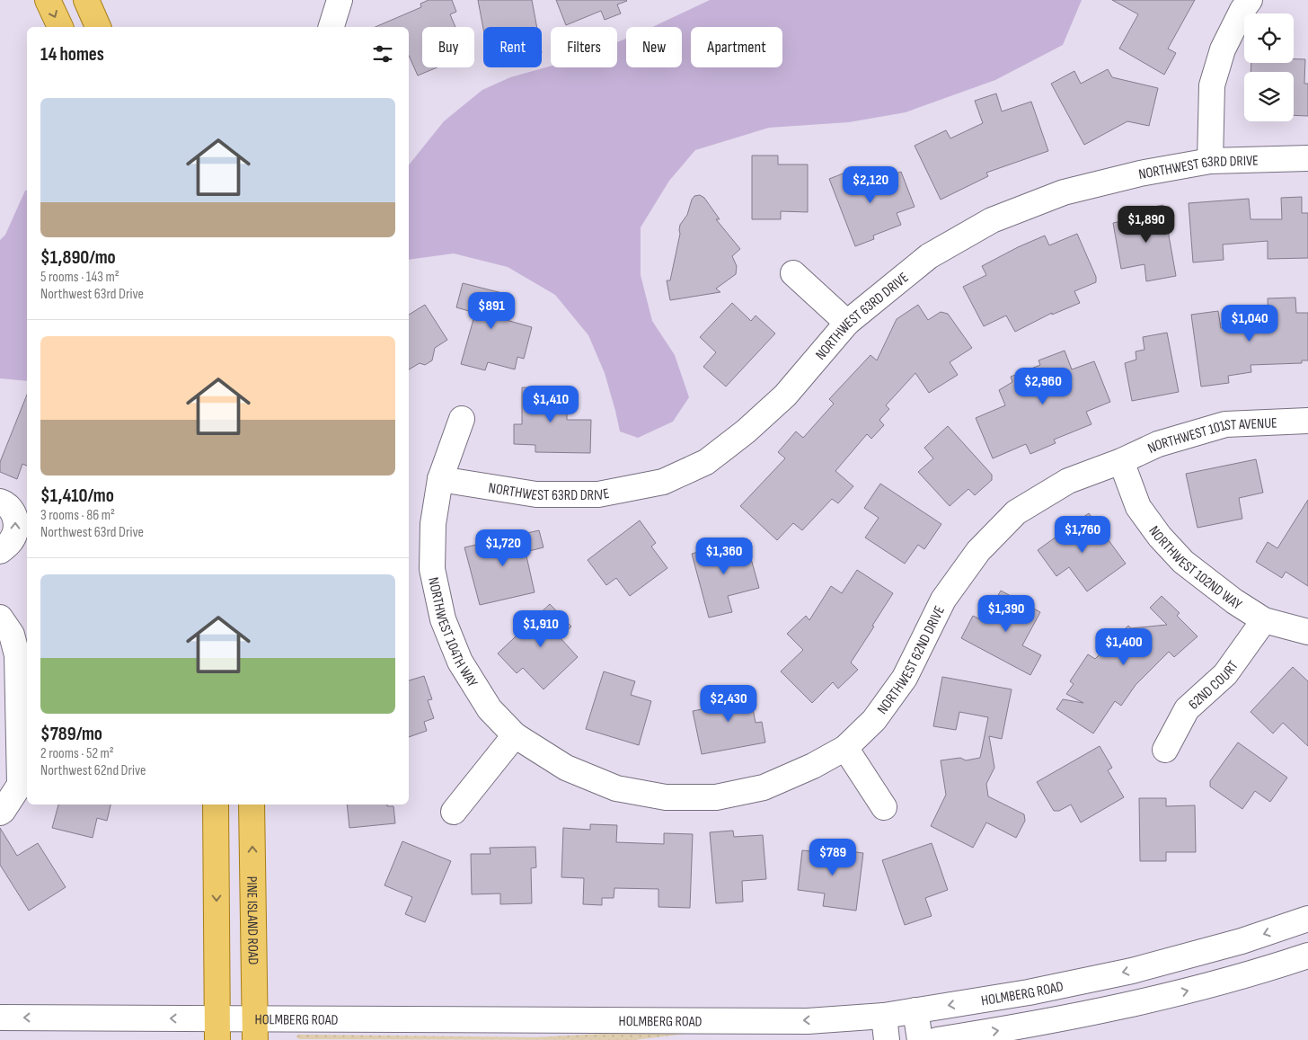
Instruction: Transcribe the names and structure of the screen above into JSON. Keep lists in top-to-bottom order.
{
  "streets": {
    "main road": ["PINE ISLAND ROAD"],
    "street": [
      "NORTHWEST 63RD DRIVE",
      "NORTHWEST 101ST AVENUE",
      "NORTHWEST 102ND WAY",
      "NORTHWEST 104TH WAY",
      "NORTHWEST 62ND DRIVE",
      "62ND COURT",
      "HOLMBERG ROAD"
    ]
  },
  "crossings": [
    ["NORTHWEST 63RD DRIVE", "NORTHWEST 104TH WAY"],
    ["NORTHWEST 101ST AVENUE", "NORTHWEST 102ND WAY"],
    ["NORTHWEST 101ST AVENUE", "NORTHWEST 62ND DRIVE"],
    ["NORTHWEST 102ND WAY", "NORTHWEST 62ND DRIVE"],
    ["NORTHWEST 102ND WAY", "62ND COURT"],
    ["NORTHWEST 104TH WAY", "NORTHWEST 62ND DRIVE"],
    ["PINE ISLAND ROAD", "HOLMBERG ROAD"]
  ],
  "page": {
    "chip": [
      "Buy",
      "Rent",
      "Filters",
      "New",
      "Apartment"
    ],
    "heading": "14 homes",
    "list": [
      {
        "name": "$1,890/mo",
        "note": "5 rooms · 143 m² · Northwest 63rd Drive"
      },
      {
        "name": "$1,410/mo",
        "note": "3 rooms · 86 m² · Northwest 63rd Drive"
      },
      {
        "name": "$789/mo",
        "note": "2 rooms · 52 m² · Northwest 62nd Drive"
      }
    ],
    "price": [
      "$2,120",
      "$1,890",
      "$891",
      "$1,040",
      "$2,960",
      "$1,410",
      "$1,760",
      "$1,720",
      "$1,360",
      "$1,390",
      "$1,910",
      "$1,400",
      "$2,430",
      "$789"
    ]
  }
}
